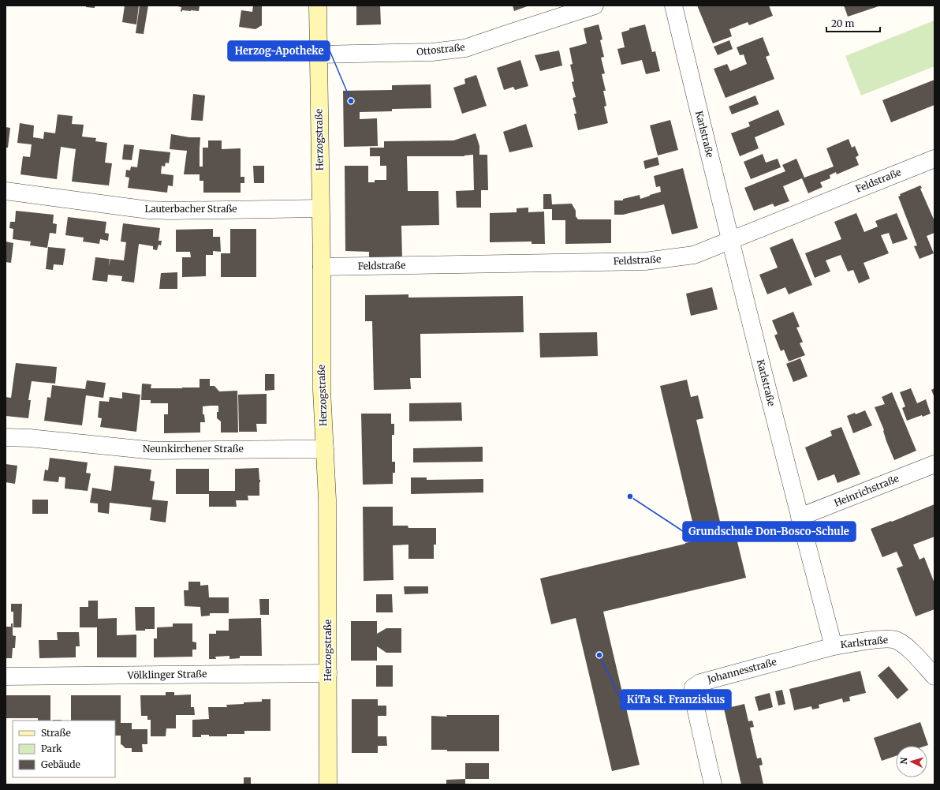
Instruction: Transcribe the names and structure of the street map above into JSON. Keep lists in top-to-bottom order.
{
  "streets": {
    "street": [
      "Ottostraße",
      "Karlstraße",
      "Herzogstraße",
      "Feldstraße",
      "Lauterbacher Straße",
      "Neunkirchener Straße",
      "Heinrichstraße",
      "Johannesstraße",
      "Völklinger Straße"
    ]
  },
  "crossings": [
    ["Ottostraße", "Herzogstraße"],
    ["Karlstraße", "Feldstraße"],
    ["Karlstraße", "Heinrichstraße"],
    ["Karlstraße", "Johannesstraße"],
    ["Herzogstraße", "Feldstraße"],
    ["Herzogstraße", "Lauterbacher Straße"],
    ["Herzogstraße", "Neunkirchener Straße"],
    ["Herzogstraße", "Völklinger Straße"]
  ],
  "places": ["Herzog-Apotheke", "Grundschule Don-Bosco-Schule", "KiTa St. Franziskus"],
  "legend": ["Straße", "Park", "Gebäude"],
  "scale_bar": "20 m",
  "north": "left"
}
